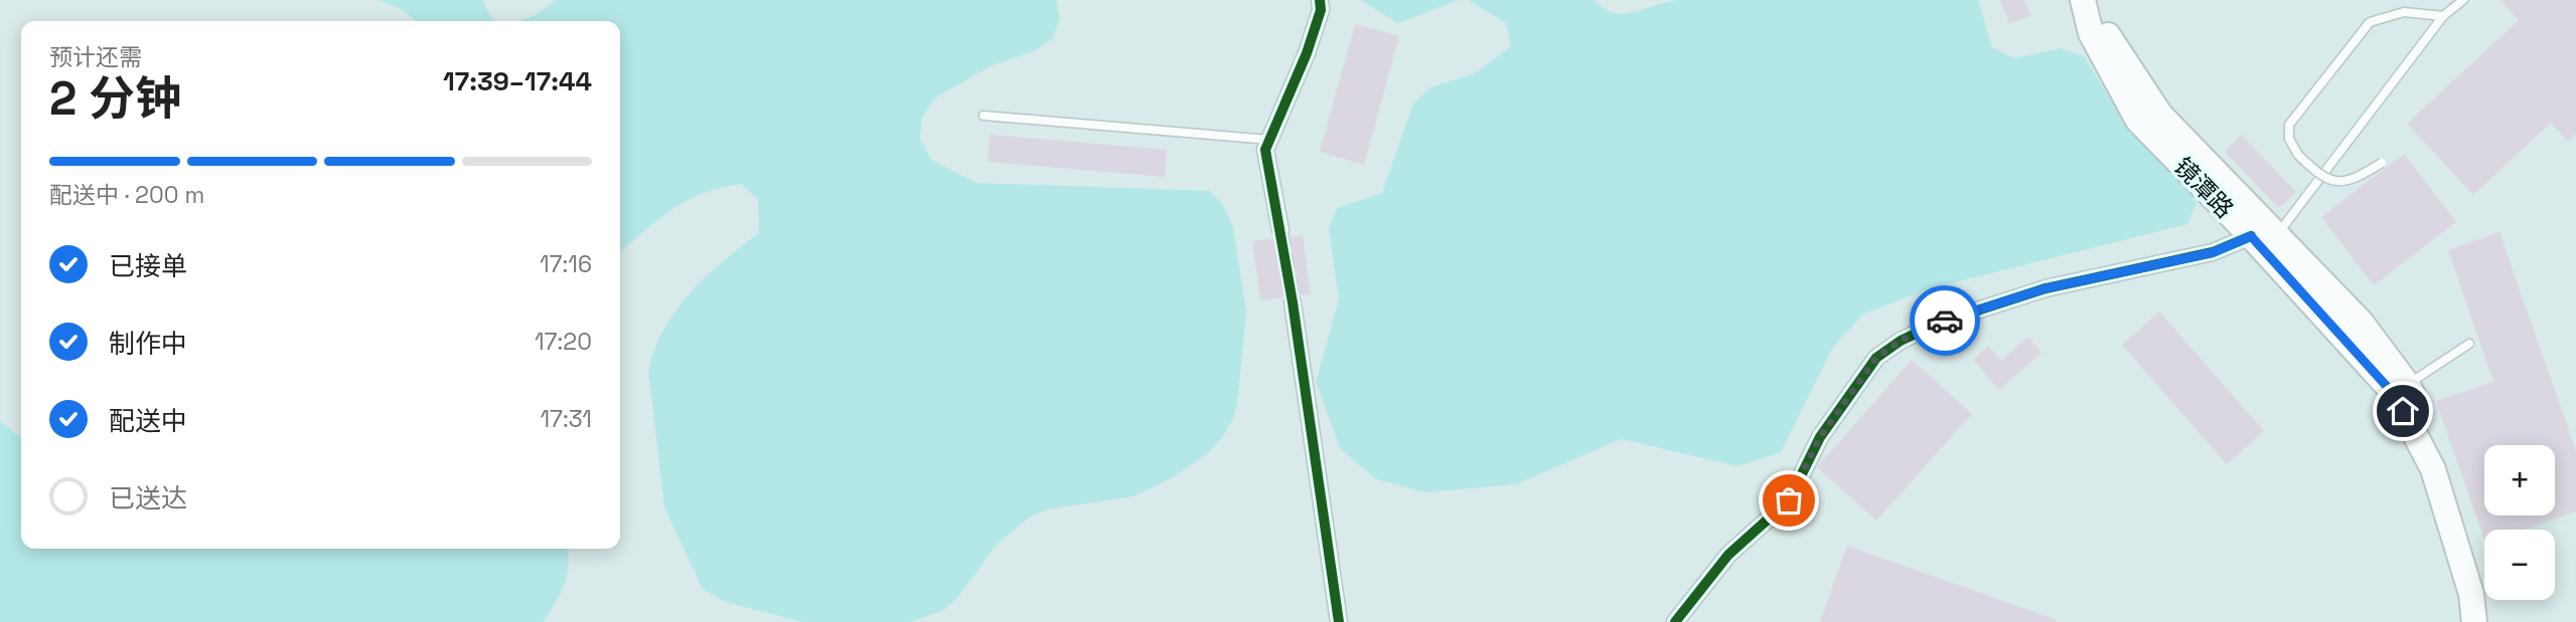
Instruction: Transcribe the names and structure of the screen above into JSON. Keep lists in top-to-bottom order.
{
  "streets": {
    "main road": ["镜潭路"]
  },
  "page": {
    "heading": ["2 分钟", "预计还需", "17:39–17:44"],
    "bar": "配送中 · 200 m",
    "list": [
      ["已接单", "17:16"],
      ["制作中", "17:20"],
      ["配送中", "17:31"],
      "已送达"
    ],
    "map_buttons": ["+", "−"]
  }
}
